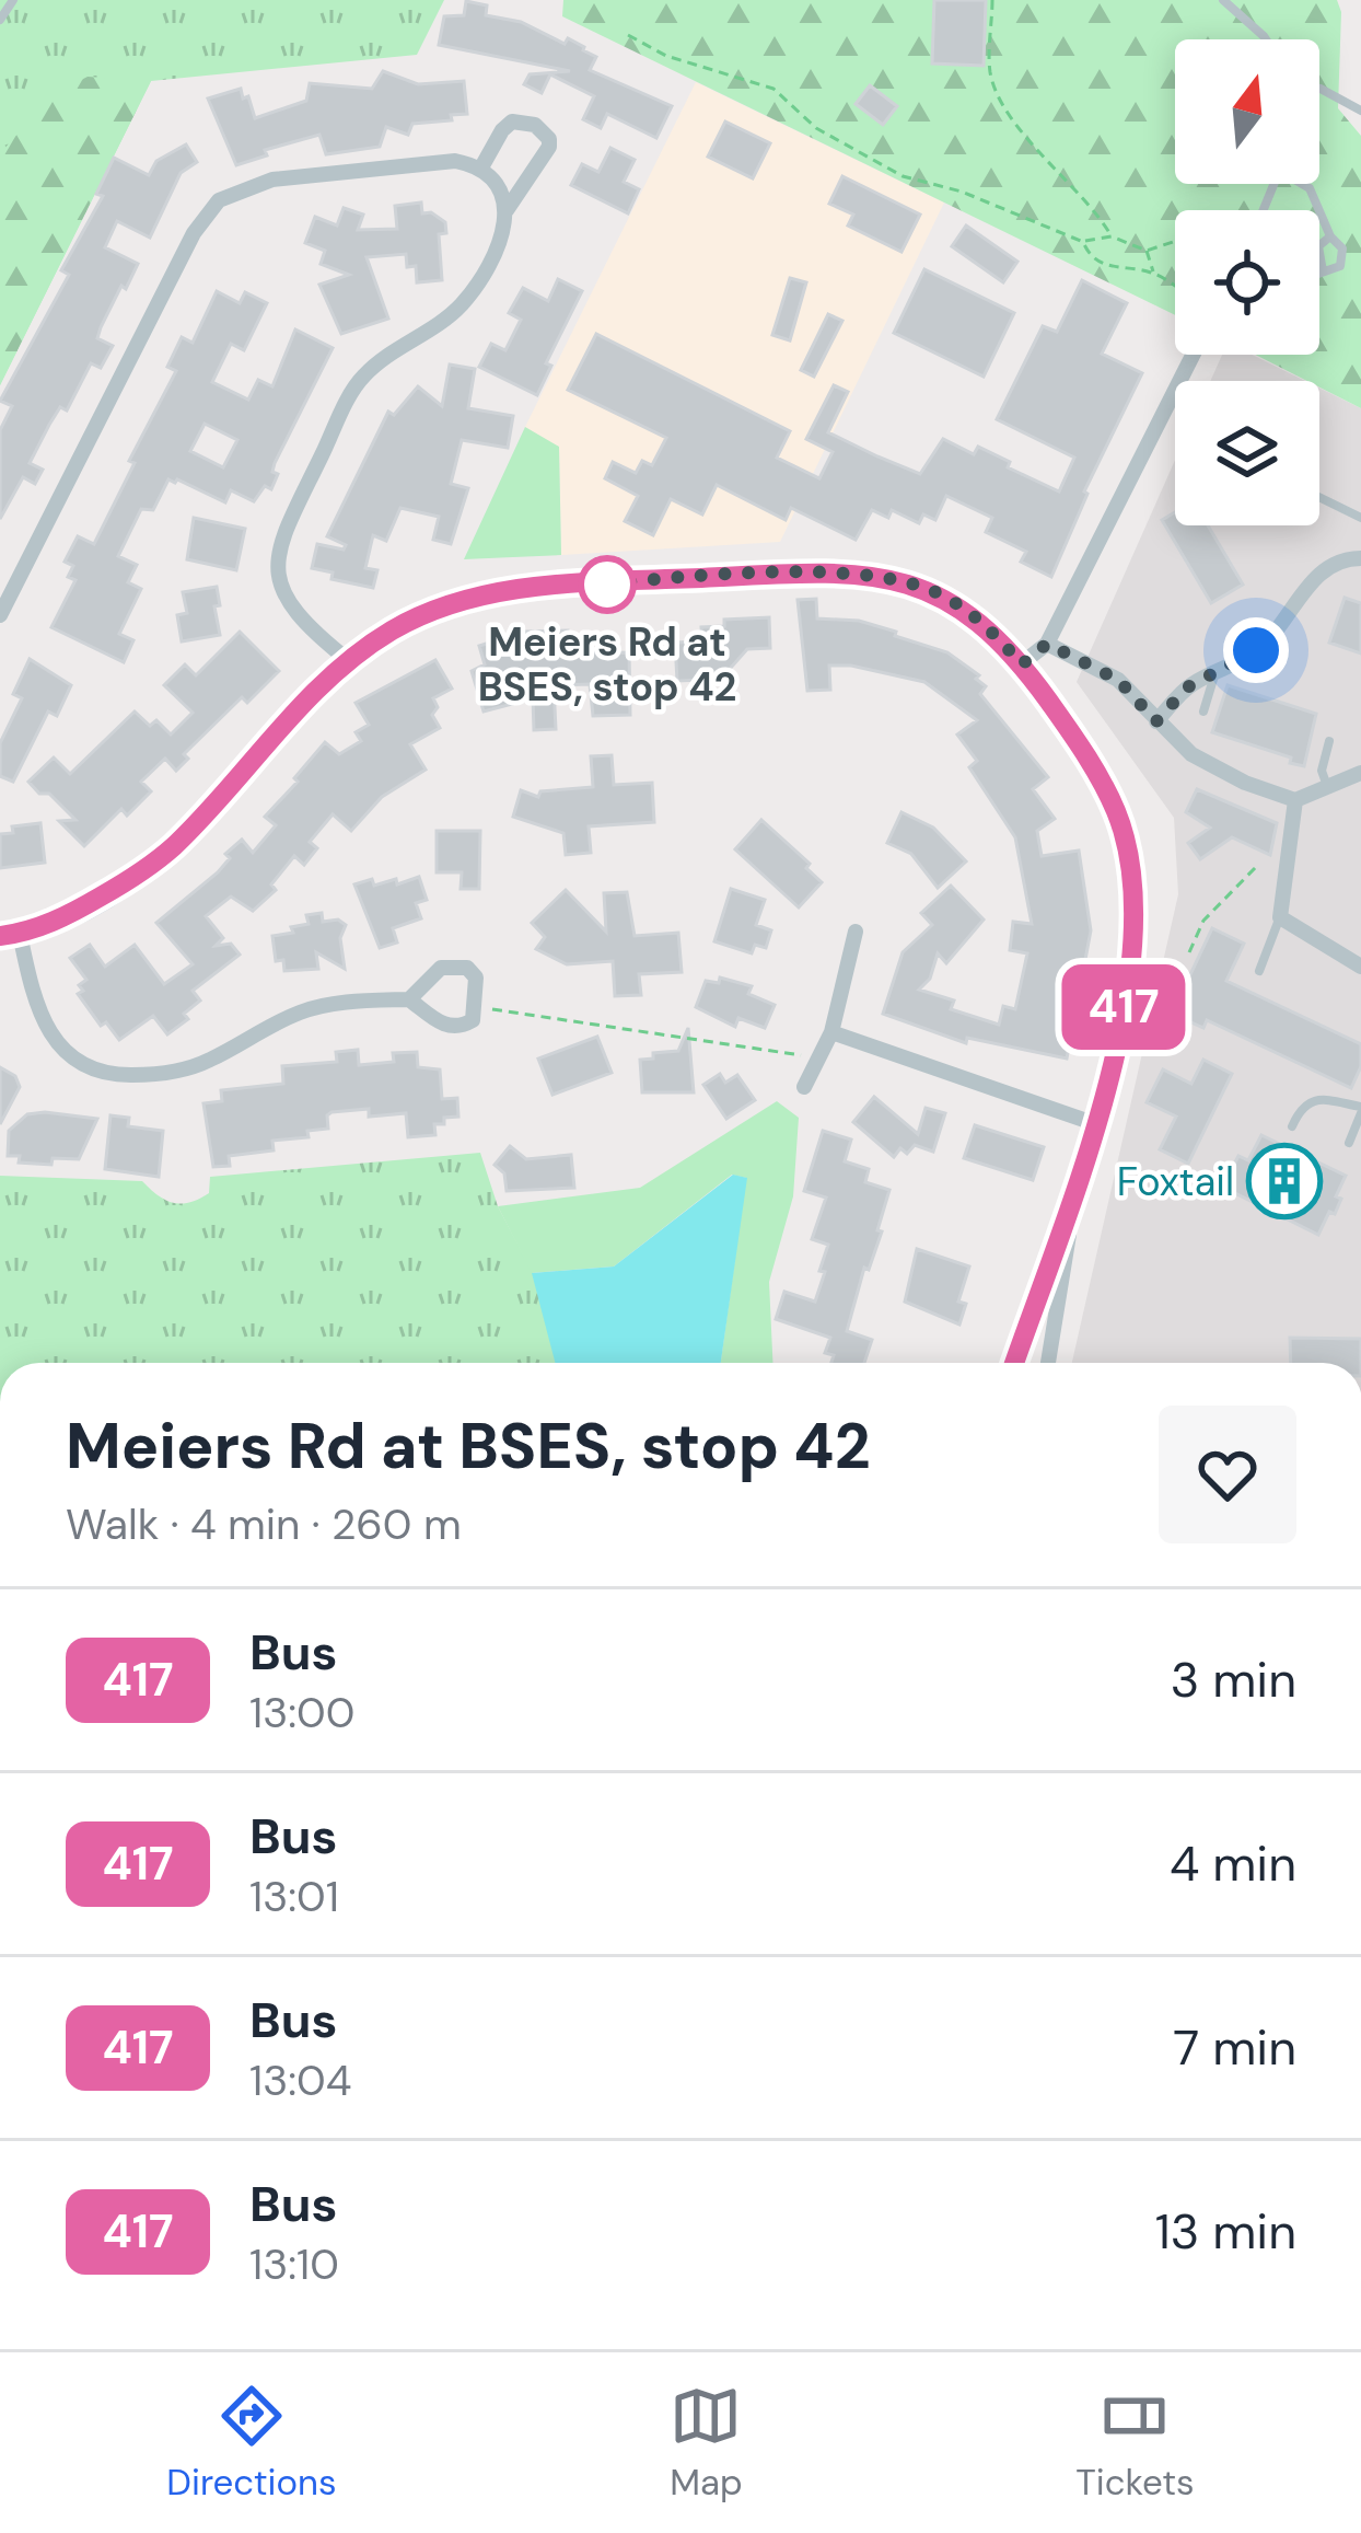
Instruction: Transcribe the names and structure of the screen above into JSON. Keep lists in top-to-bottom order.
{
  "places": {
    "other": ["Meiers Rd at BSES, stop 42"],
    "building": ["Foxtail"]
  },
  "lines": ["bus line 417"],
  "north": "top",
  "page": {
    "on_map": "417",
    "heading": ["Meiers Rd at BSES, stop 42", "Walk · 4 min · 260 m"],
    "list": [
      {
        "mark": "417",
        "name": "Bus",
        "note": "13:00",
        "value": "3 min"
      },
      {
        "mark": "417",
        "name": "Bus",
        "note": "13:01",
        "value": "4 min"
      },
      {
        "mark": "417",
        "name": "Bus",
        "note": "13:04",
        "value": "7 min"
      },
      {
        "mark": "417",
        "name": "Bus",
        "note": "13:10",
        "value": "13 min"
      }
    ],
    "tabs": ["Directions", "Map", "Tickets"]
  }
}
